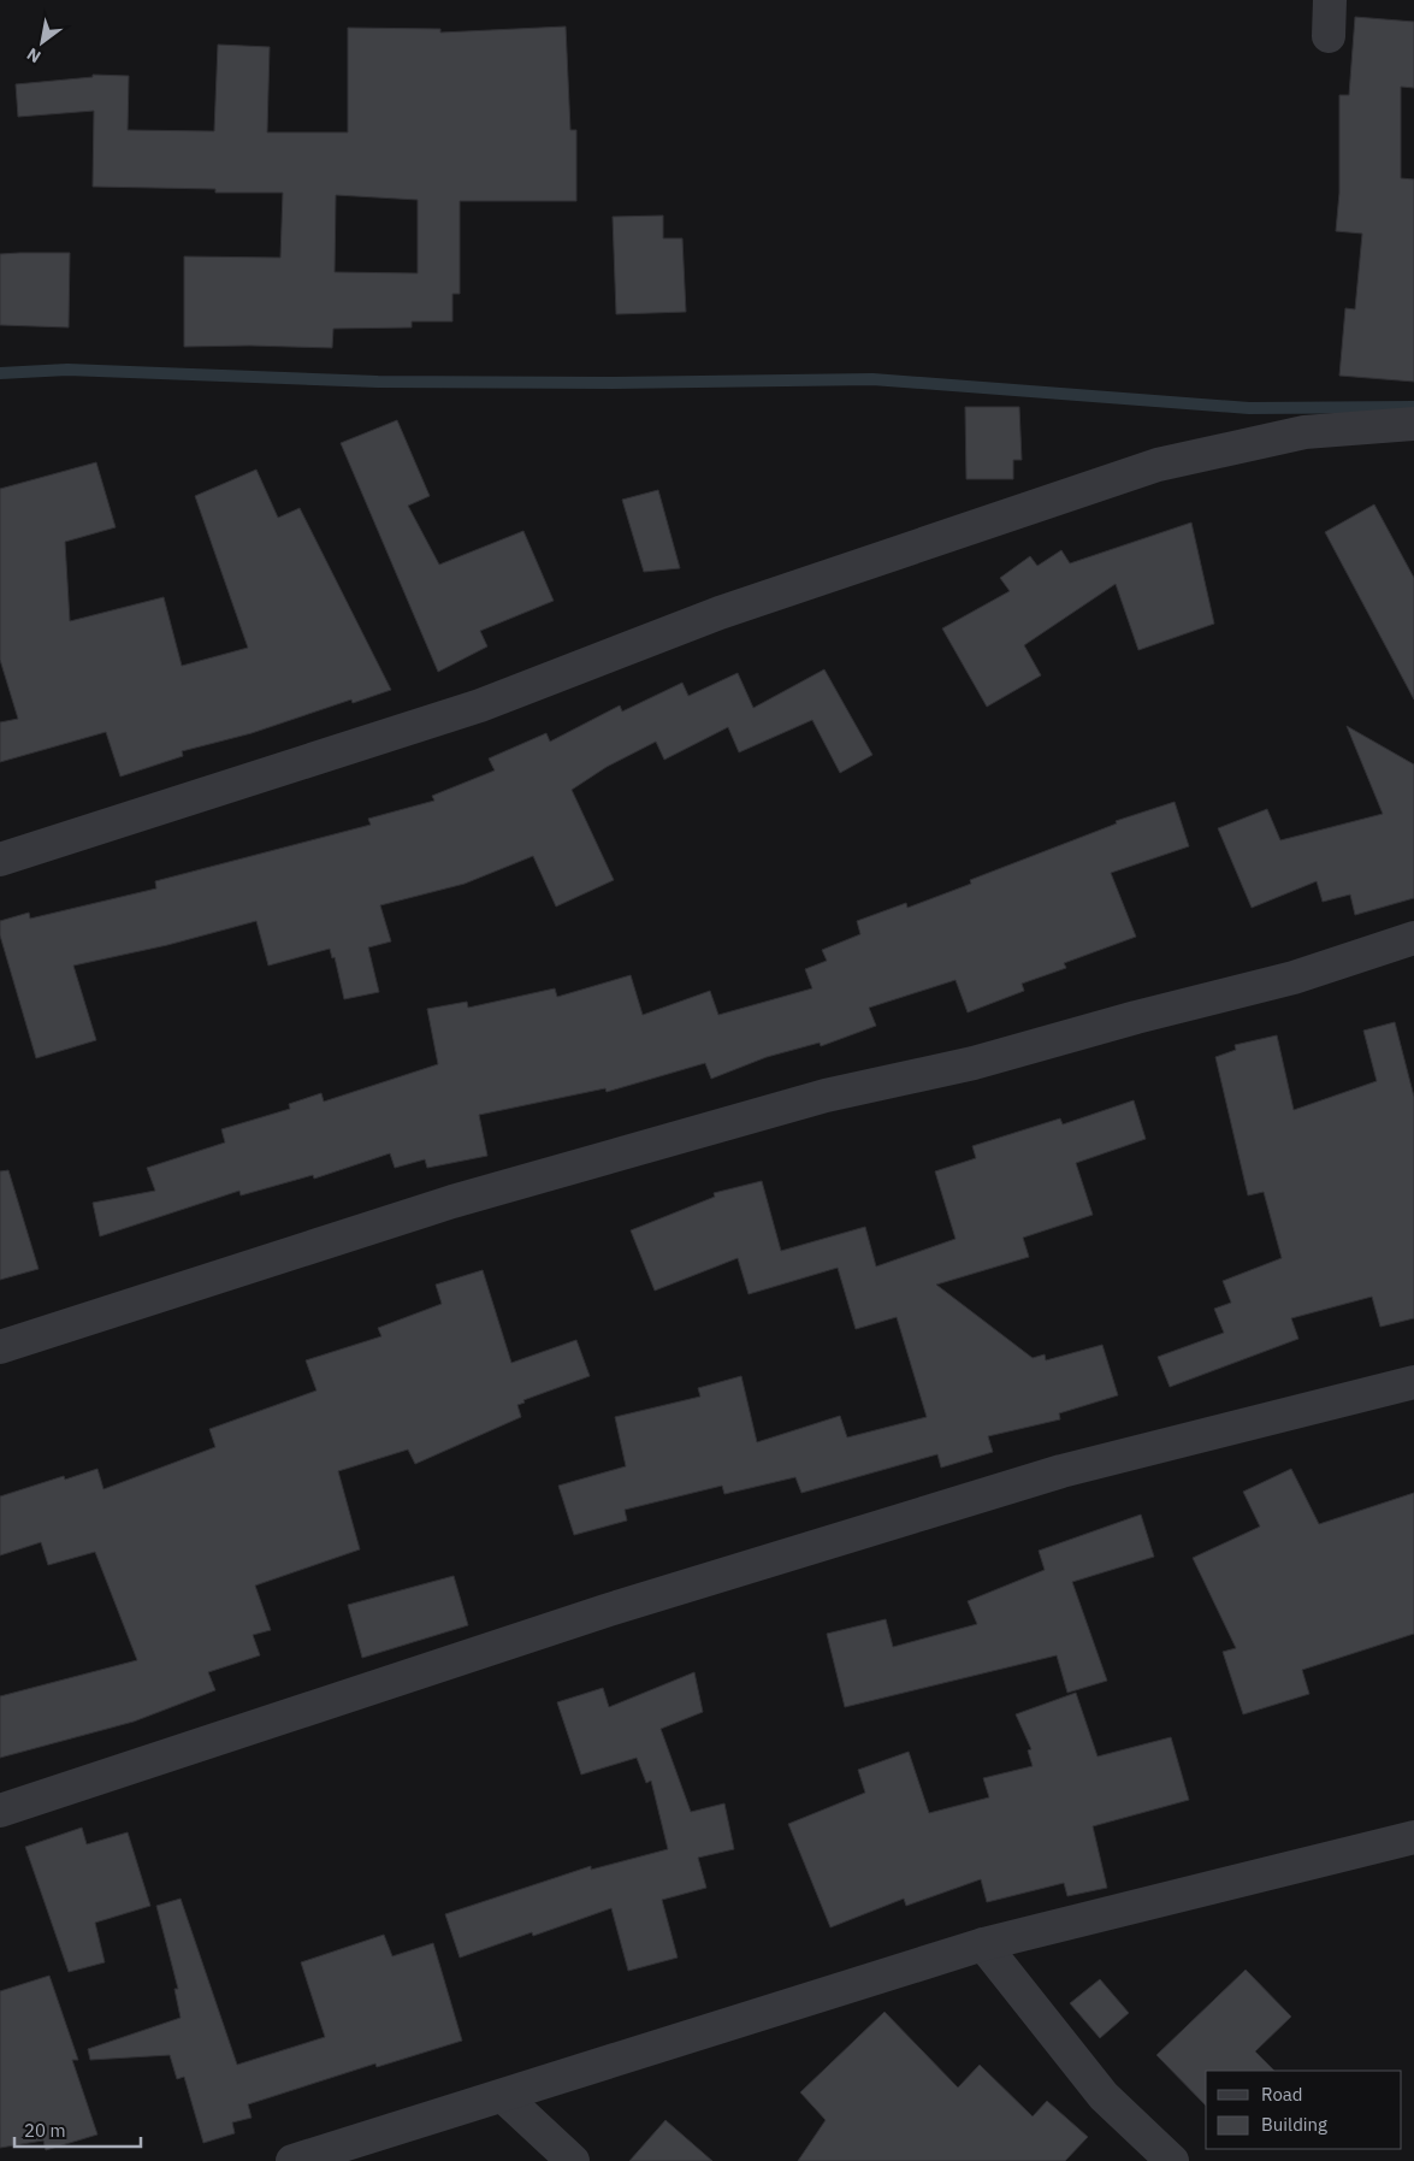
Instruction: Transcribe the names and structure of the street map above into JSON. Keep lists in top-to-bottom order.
{
  "legend": ["Road", "Building"],
  "scale_bar": "20 m",
  "north": "bottom left"
}
